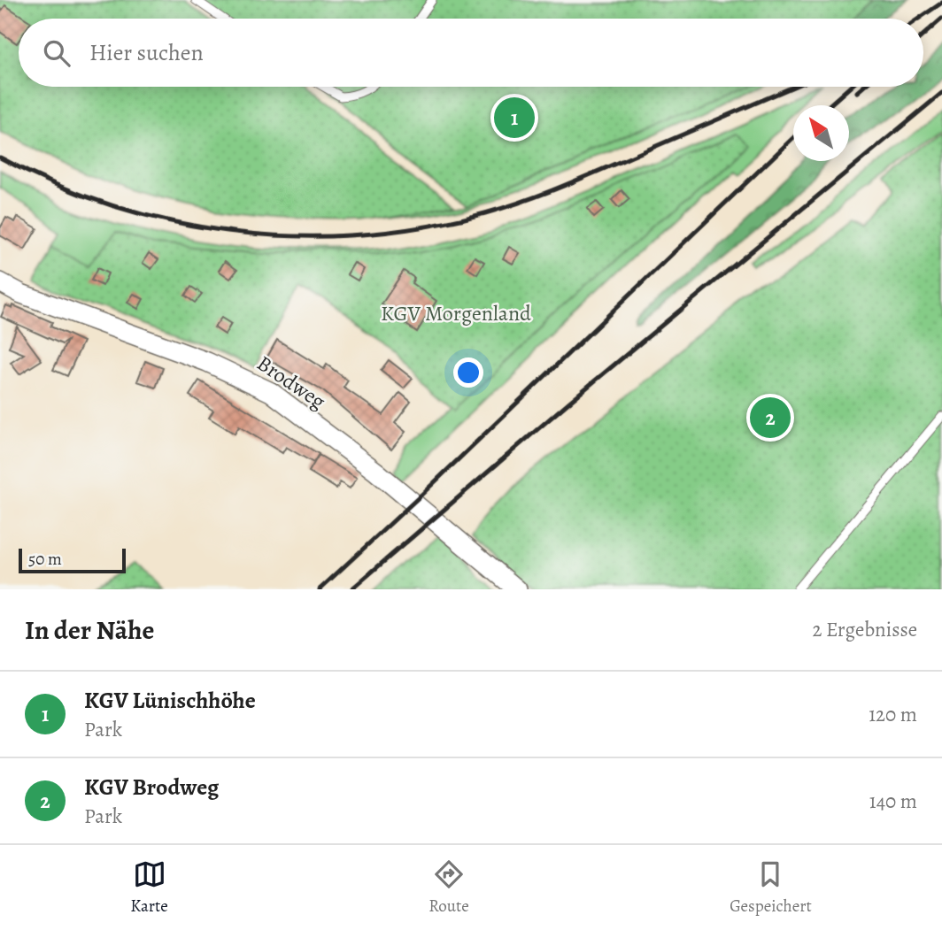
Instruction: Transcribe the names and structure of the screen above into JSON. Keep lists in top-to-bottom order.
{
  "streets": {
    "street": ["Brodweg"]
  },
  "parks": ["KGV Morgenland"],
  "scale_bar": "50 m",
  "north": "top left",
  "page": {
    "search": "Hier suchen",
    "pins": ["1", "2"],
    "scale": "50 m",
    "heading": ["In der Nähe", "2 Ergebnisse"],
    "list": [
      {
        "mark": "1",
        "name": "KGV Lünischhöhe",
        "note": "Park",
        "value": "120 m"
      },
      {
        "mark": "2",
        "name": "KGV Brodweg",
        "note": "Park",
        "value": "140 m"
      }
    ],
    "nav": ["Karte", "Route", "Gespeichert"]
  }
}
